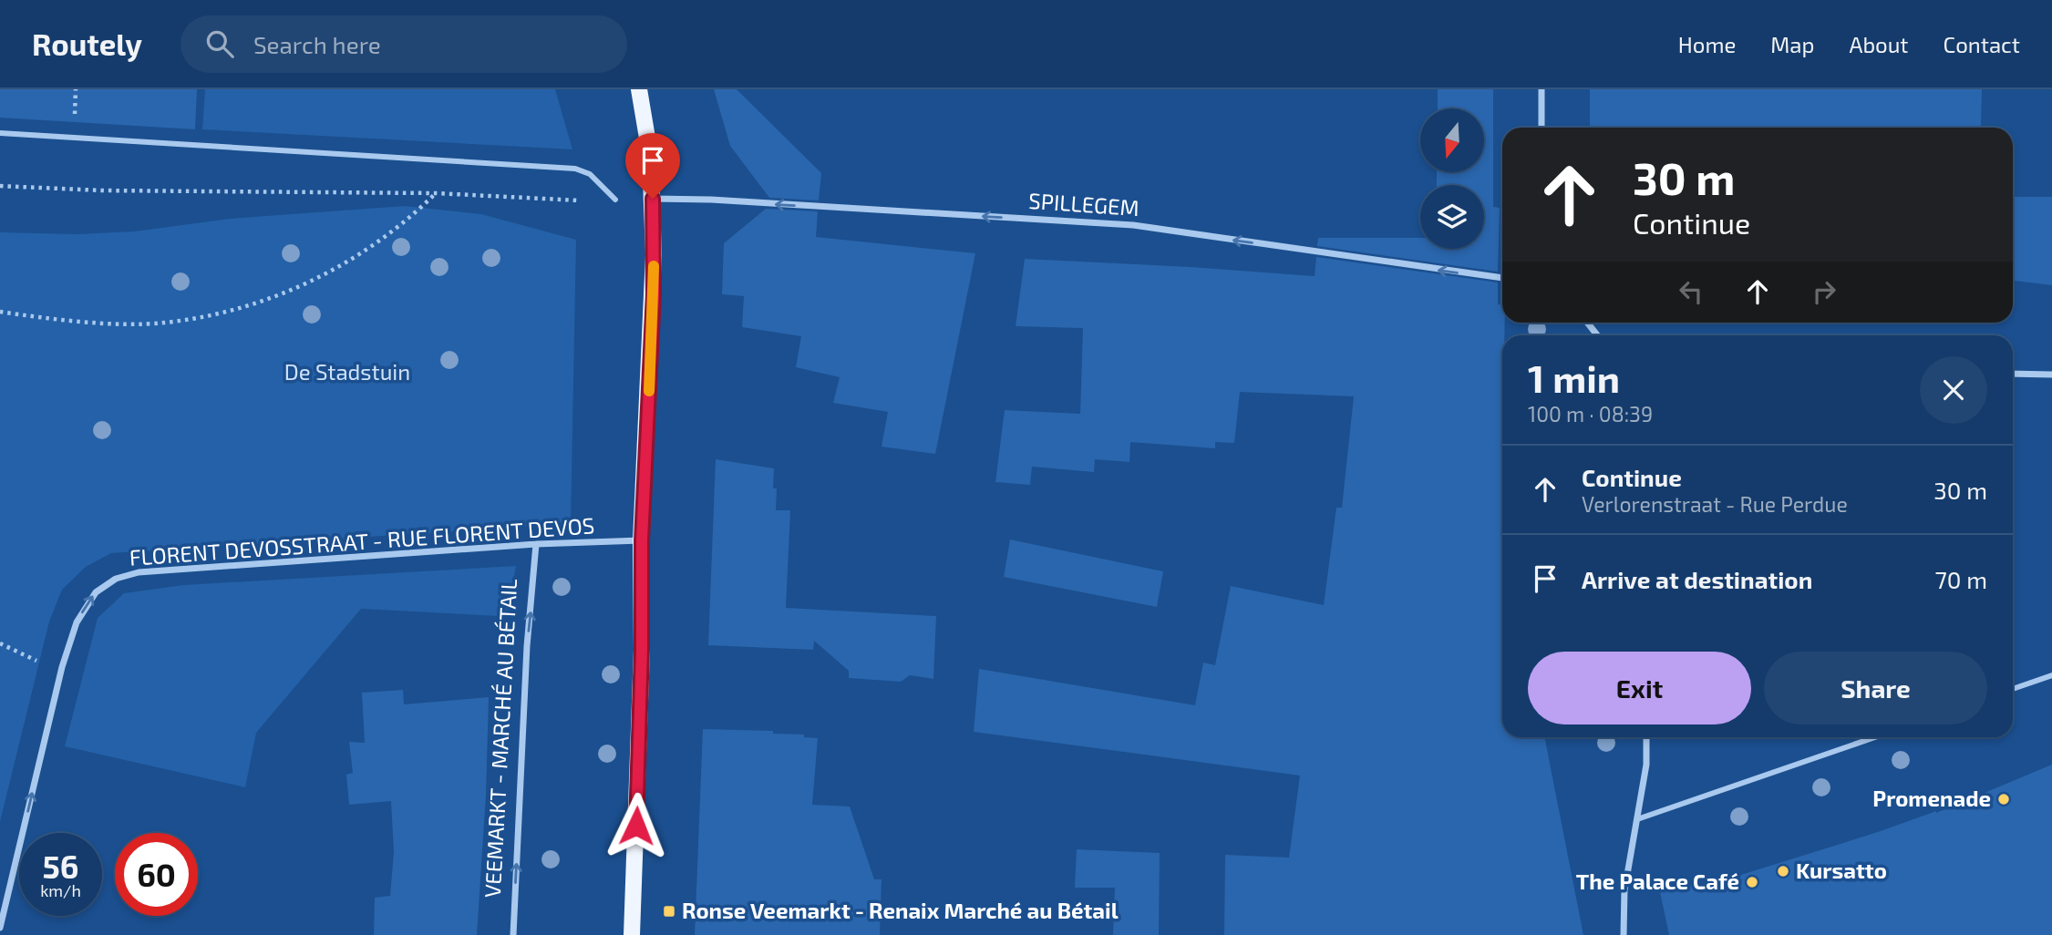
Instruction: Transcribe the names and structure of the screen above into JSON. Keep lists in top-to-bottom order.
{
  "streets": {
    "street": ["SPILLEGEM", "FLORENT DEVOSSTRAAT - RUE FLORENT DEVOS", "VEEMARKT - MARCHÉ AU BÉTAIL"]
  },
  "crossings": [
    ["FLORENT DEVOSSTRAAT - RUE FLORENT DEVOS", "VEEMARKT - MARCHÉ AU BÉTAIL"]
  ],
  "one_way": ["SPILLEGEM", "FLORENT DEVOSSTRAAT - RUE FLORENT DEVOS", "VEEMARKT - MARCHÉ AU BÉTAIL"],
  "parks": ["De Stadstuin"],
  "places": {
    "other": ["Promenade", "Kursatto", "The Palace Café"],
    "transit": ["Ronse Veemarkt - Renaix Marché au Bétail"]
  },
  "north": "bottom",
  "page": {
    "header": "Routely",
    "search": "Search here",
    "nav": [
      "Home",
      "Map",
      "About",
      "Contact"
    ],
    "turn": ["30 m", "Continue"],
    "heading": ["1 min", "100 m · 08:39"],
    "list": [
      {
        "name": "Continue",
        "note": "Verlorenstraat - Rue Perdue",
        "value": "30 m"
      },
      {
        "name": "Arrive at destination",
        "value": "70 m"
      }
    ],
    "buttons": ["Exit", "Share"],
    "speed": "56 km/h",
    "limit": "60"
  }
}
